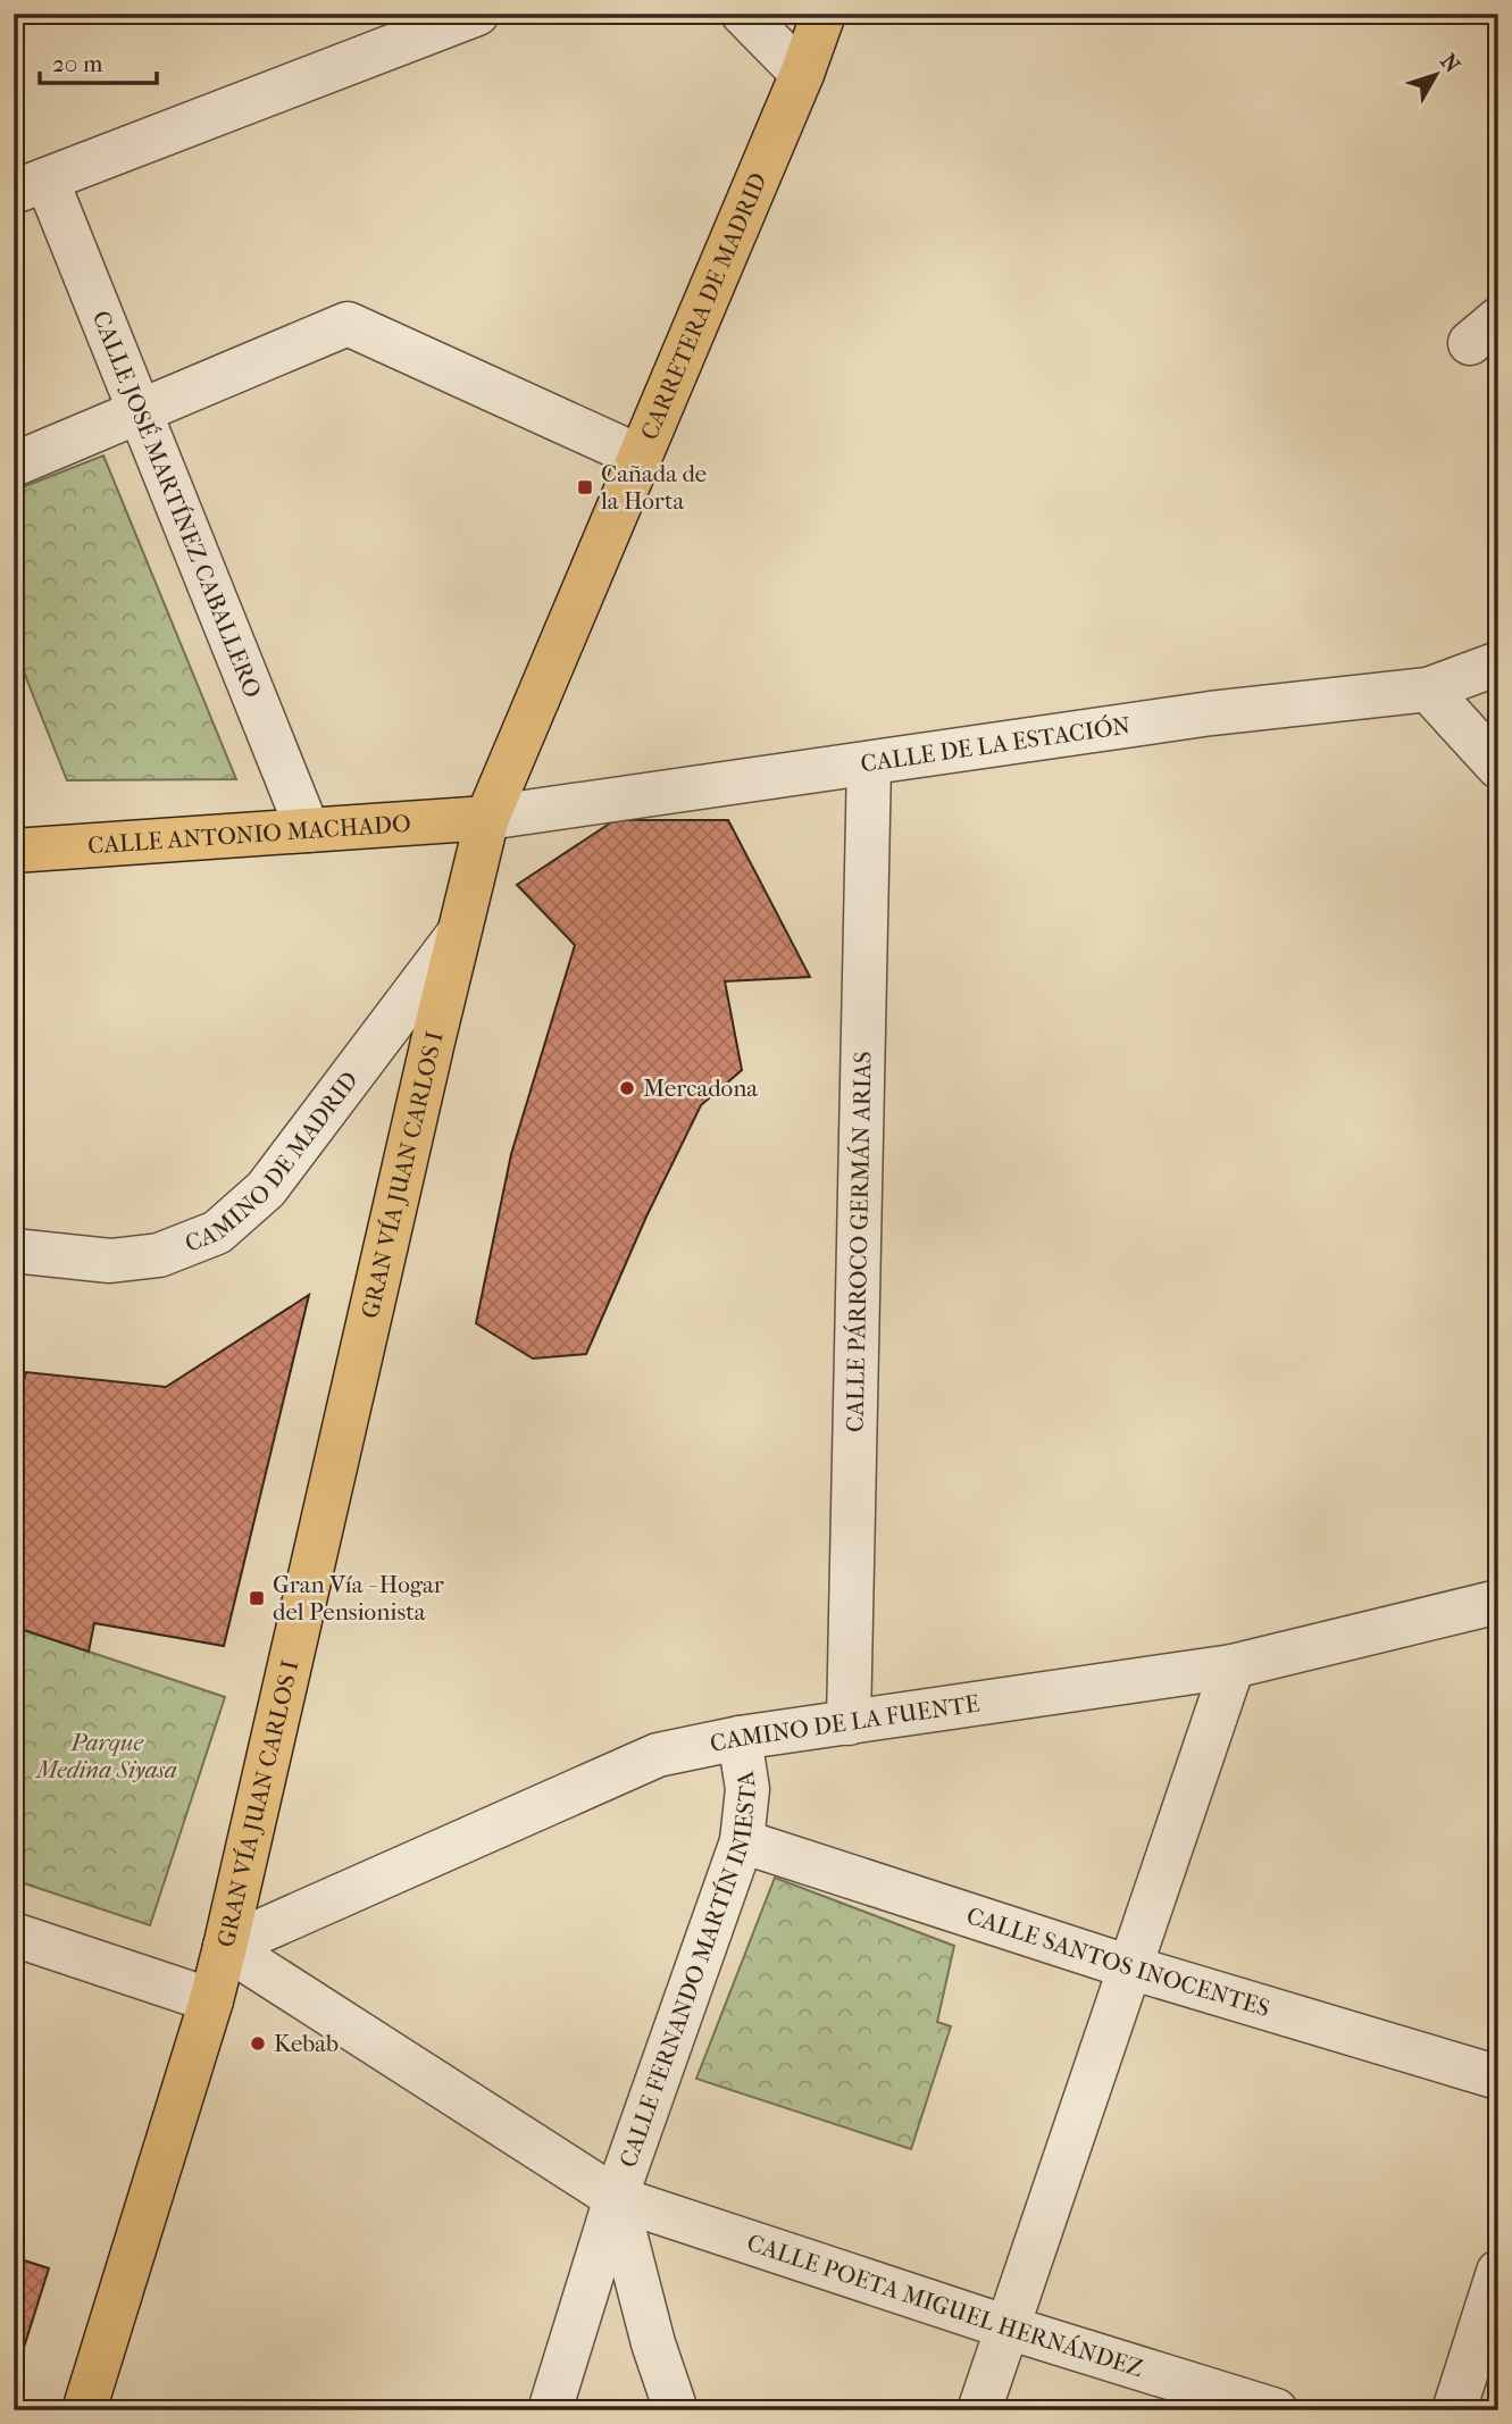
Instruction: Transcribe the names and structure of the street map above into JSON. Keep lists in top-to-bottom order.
{
  "streets": {
    "main road": ["CARRETERA DE MADRID", "CALLE ANTONIO MACHADO", "GRAN VÍA JUAN CARLOS I"],
    "street": [
      "CALLE JOSÉ MARTÍNEZ CABALLERO",
      "CALLE DE LA ESTACIÓN",
      "CAMINO DE MADRID",
      "CALLE PÁRROCO GERMÁN ARIAS",
      "CAMINO DE LA FUENTE",
      "CALLE SANTOS INOCENTES",
      "CALLE FERNANDO MARTÍN INIESTA",
      "CALLE POETA MIGUEL HERNÁNDEZ"
    ]
  },
  "crossings": [
    ["CARRETERA DE MADRID", "CALLE DE LA ESTACIÓN"],
    ["CARRETERA DE MADRID", "CALLE ANTONIO MACHADO"],
    ["CARRETERA DE MADRID", "GRAN VÍA JUAN CARLOS I"],
    ["CALLE JOSÉ MARTÍNEZ CABALLERO", "CALLE ANTONIO MACHADO"],
    ["CALLE DE LA ESTACIÓN", "CALLE ANTONIO MACHADO"],
    ["CALLE DE LA ESTACIÓN", "GRAN VÍA JUAN CARLOS I"],
    ["CALLE DE LA ESTACIÓN", "CALLE PÁRROCO GERMÁN ARIAS"],
    ["CALLE ANTONIO MACHADO", "GRAN VÍA JUAN CARLOS I"],
    ["CAMINO DE MADRID", "GRAN VÍA JUAN CARLOS I"],
    ["GRAN VÍA JUAN CARLOS I", "CAMINO DE LA FUENTE"],
    ["GRAN VÍA JUAN CARLOS I", "CALLE POETA MIGUEL HERNÁNDEZ"],
    ["CALLE PÁRROCO GERMÁN ARIAS", "CAMINO DE LA FUENTE"],
    ["CAMINO DE LA FUENTE", "CALLE FERNANDO MARTÍN INIESTA"],
    ["CAMINO DE LA FUENTE", "CALLE POETA MIGUEL HERNÁNDEZ"],
    ["CALLE SANTOS INOCENTES", "CALLE FERNANDO MARTÍN INIESTA"],
    ["CALLE FERNANDO MARTÍN INIESTA", "CALLE POETA MIGUEL HERNÁNDEZ"]
  ],
  "parks": ["Parque Medina Siyasa"],
  "places": {
    "transit": ["Cañada de la Horta", "Gran Vía - Hogar del Pensionista"],
    "other": ["Mercadona", "Kebab"]
  },
  "scale_bar": "20 m",
  "north": "top right"
}
